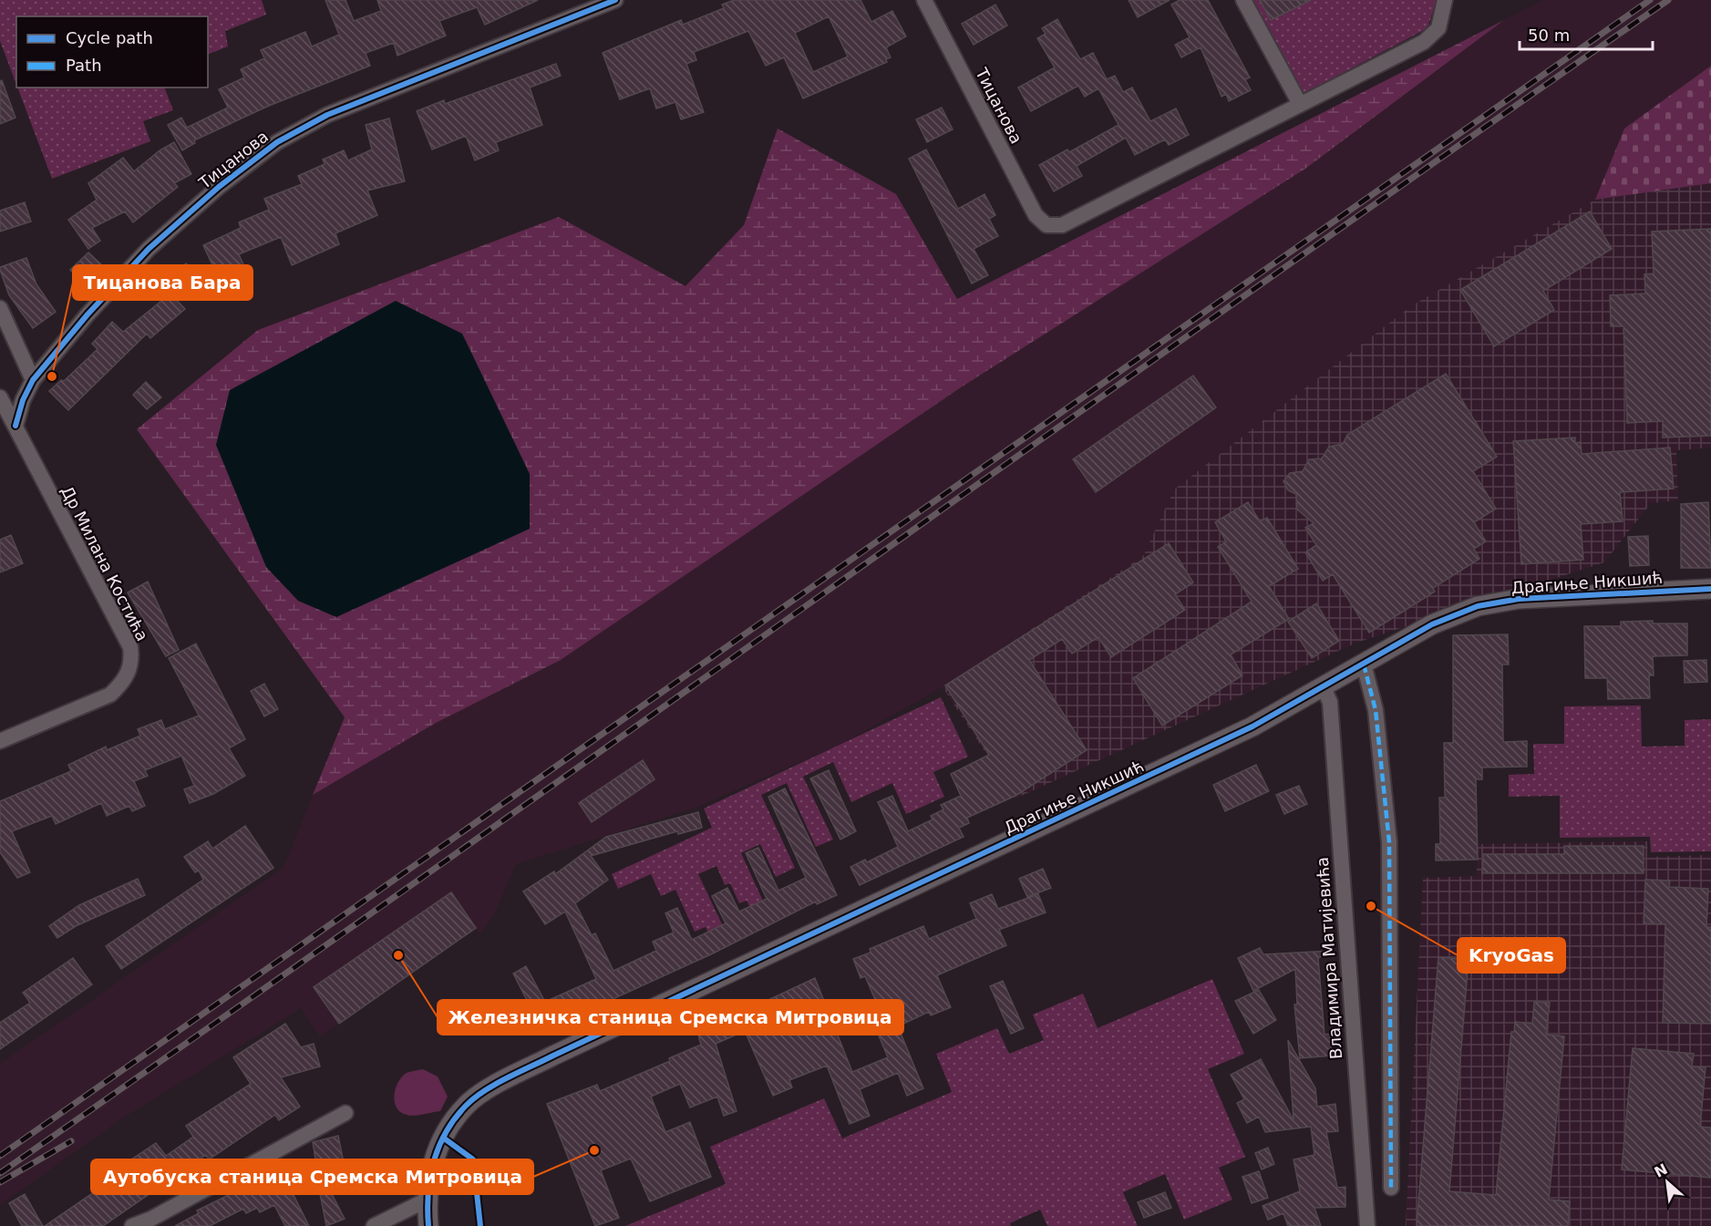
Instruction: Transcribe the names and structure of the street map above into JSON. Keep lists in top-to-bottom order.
{
  "streets": {
    "street": [
      "Тицанова",
      "Др Милана Костића",
      "Драгиње Никшић",
      "Владимира Матијевића"
    ]
  },
  "crossings": [
    ["Тицанова", "Др Милана Костића"],
    ["Драгиње Никшић", "Владимира Матијевића"]
  ],
  "places": [
    "Тицанова Бара",
    "KryoGas",
    "Железничка станица Сремска Митровица",
    "Аутобуска станица Сремска Митровица"
  ],
  "legend": ["Cycle path", "Path"],
  "scale_bar": "50 m",
  "north": "top left"
}
